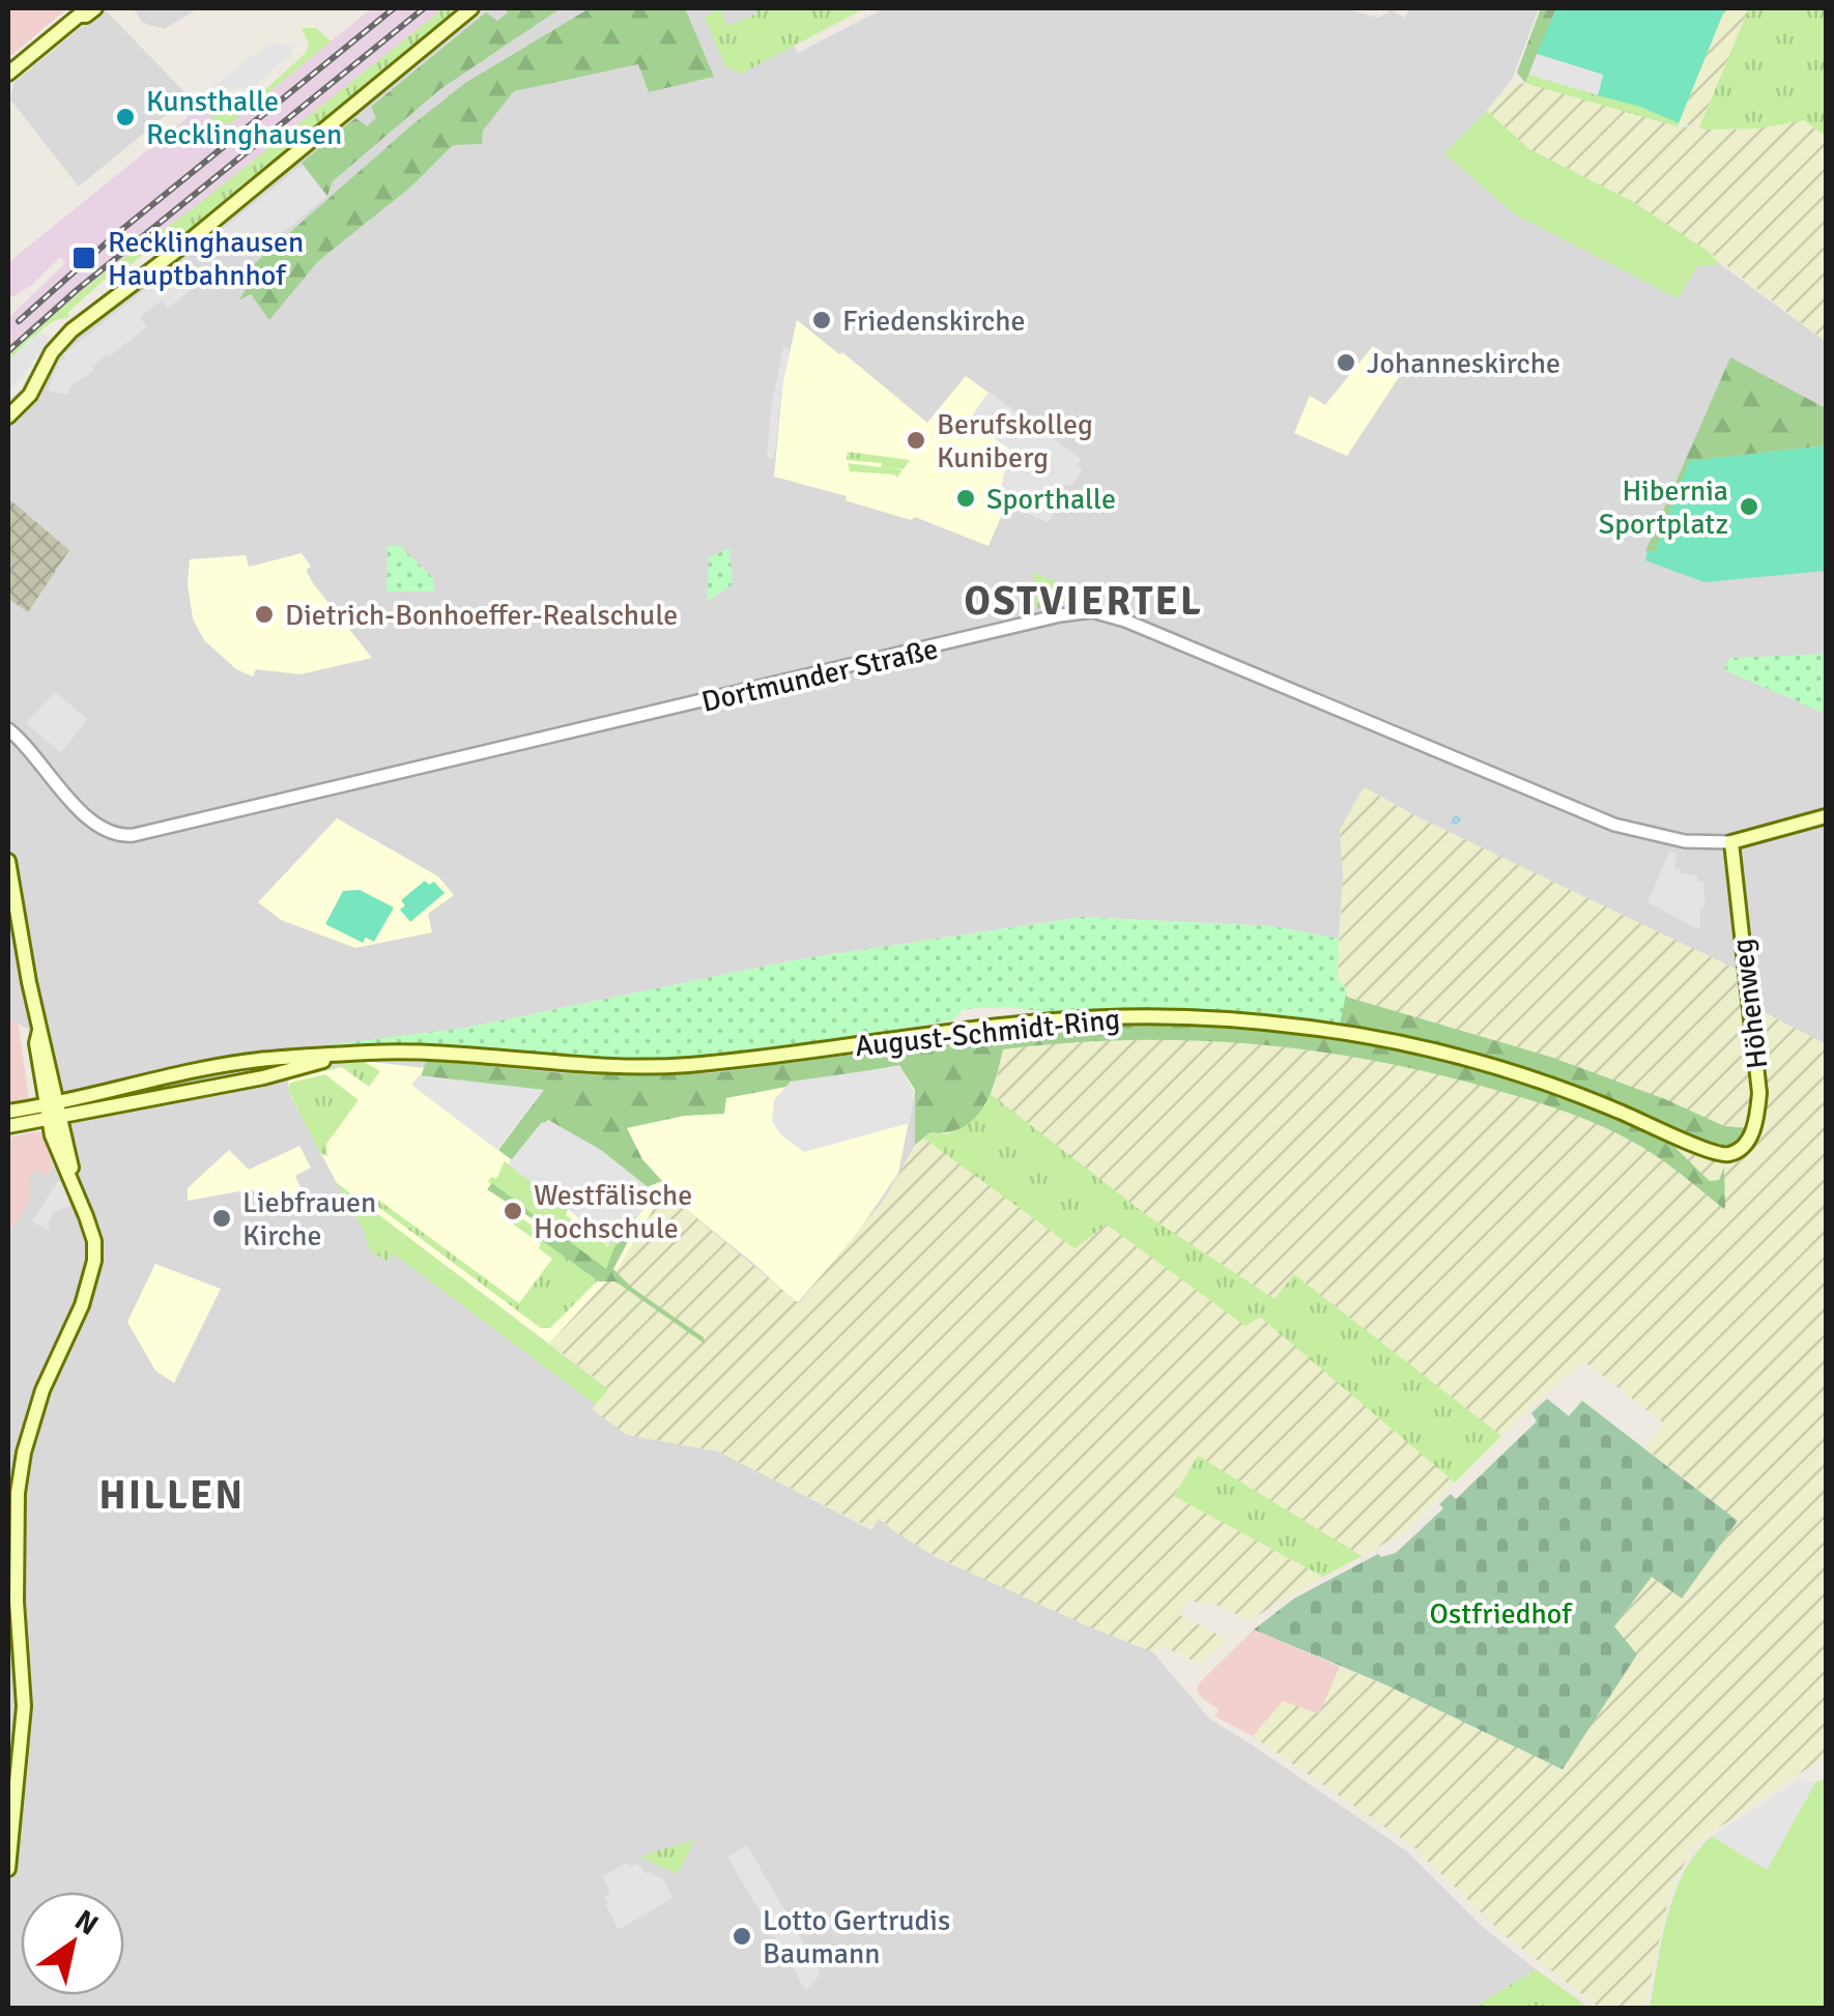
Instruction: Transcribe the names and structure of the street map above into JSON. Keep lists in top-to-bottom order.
{
  "streets": {
    "main road": ["Dortmunder Straße", "Höhenweg", "August-Schmidt-Ring"]
  },
  "crossings": [
    ["Dortmunder Straße", "Höhenweg"],
    ["Höhenweg", "August-Schmidt-Ring"]
  ],
  "districts": ["OSTVIERTEL", "HILLEN"],
  "parks": ["Ostfriedhof"],
  "places": {
    "other": [
      "Kunsthalle Recklinghausen",
      "Friedenskirche",
      "Johanneskirche",
      "Berufskolleg Kuniberg",
      "Sporthalle",
      "Hibernia Sportplatz",
      "Dietrich-Bonhoeffer-Realschule",
      "Westfälische Hochschule",
      "Liebfrauen Kirche",
      "Lotto Gertrudis Baumann"
    ],
    "transit": ["Recklinghausen Hauptbahnhof"]
  },
  "north": "top right"
}
